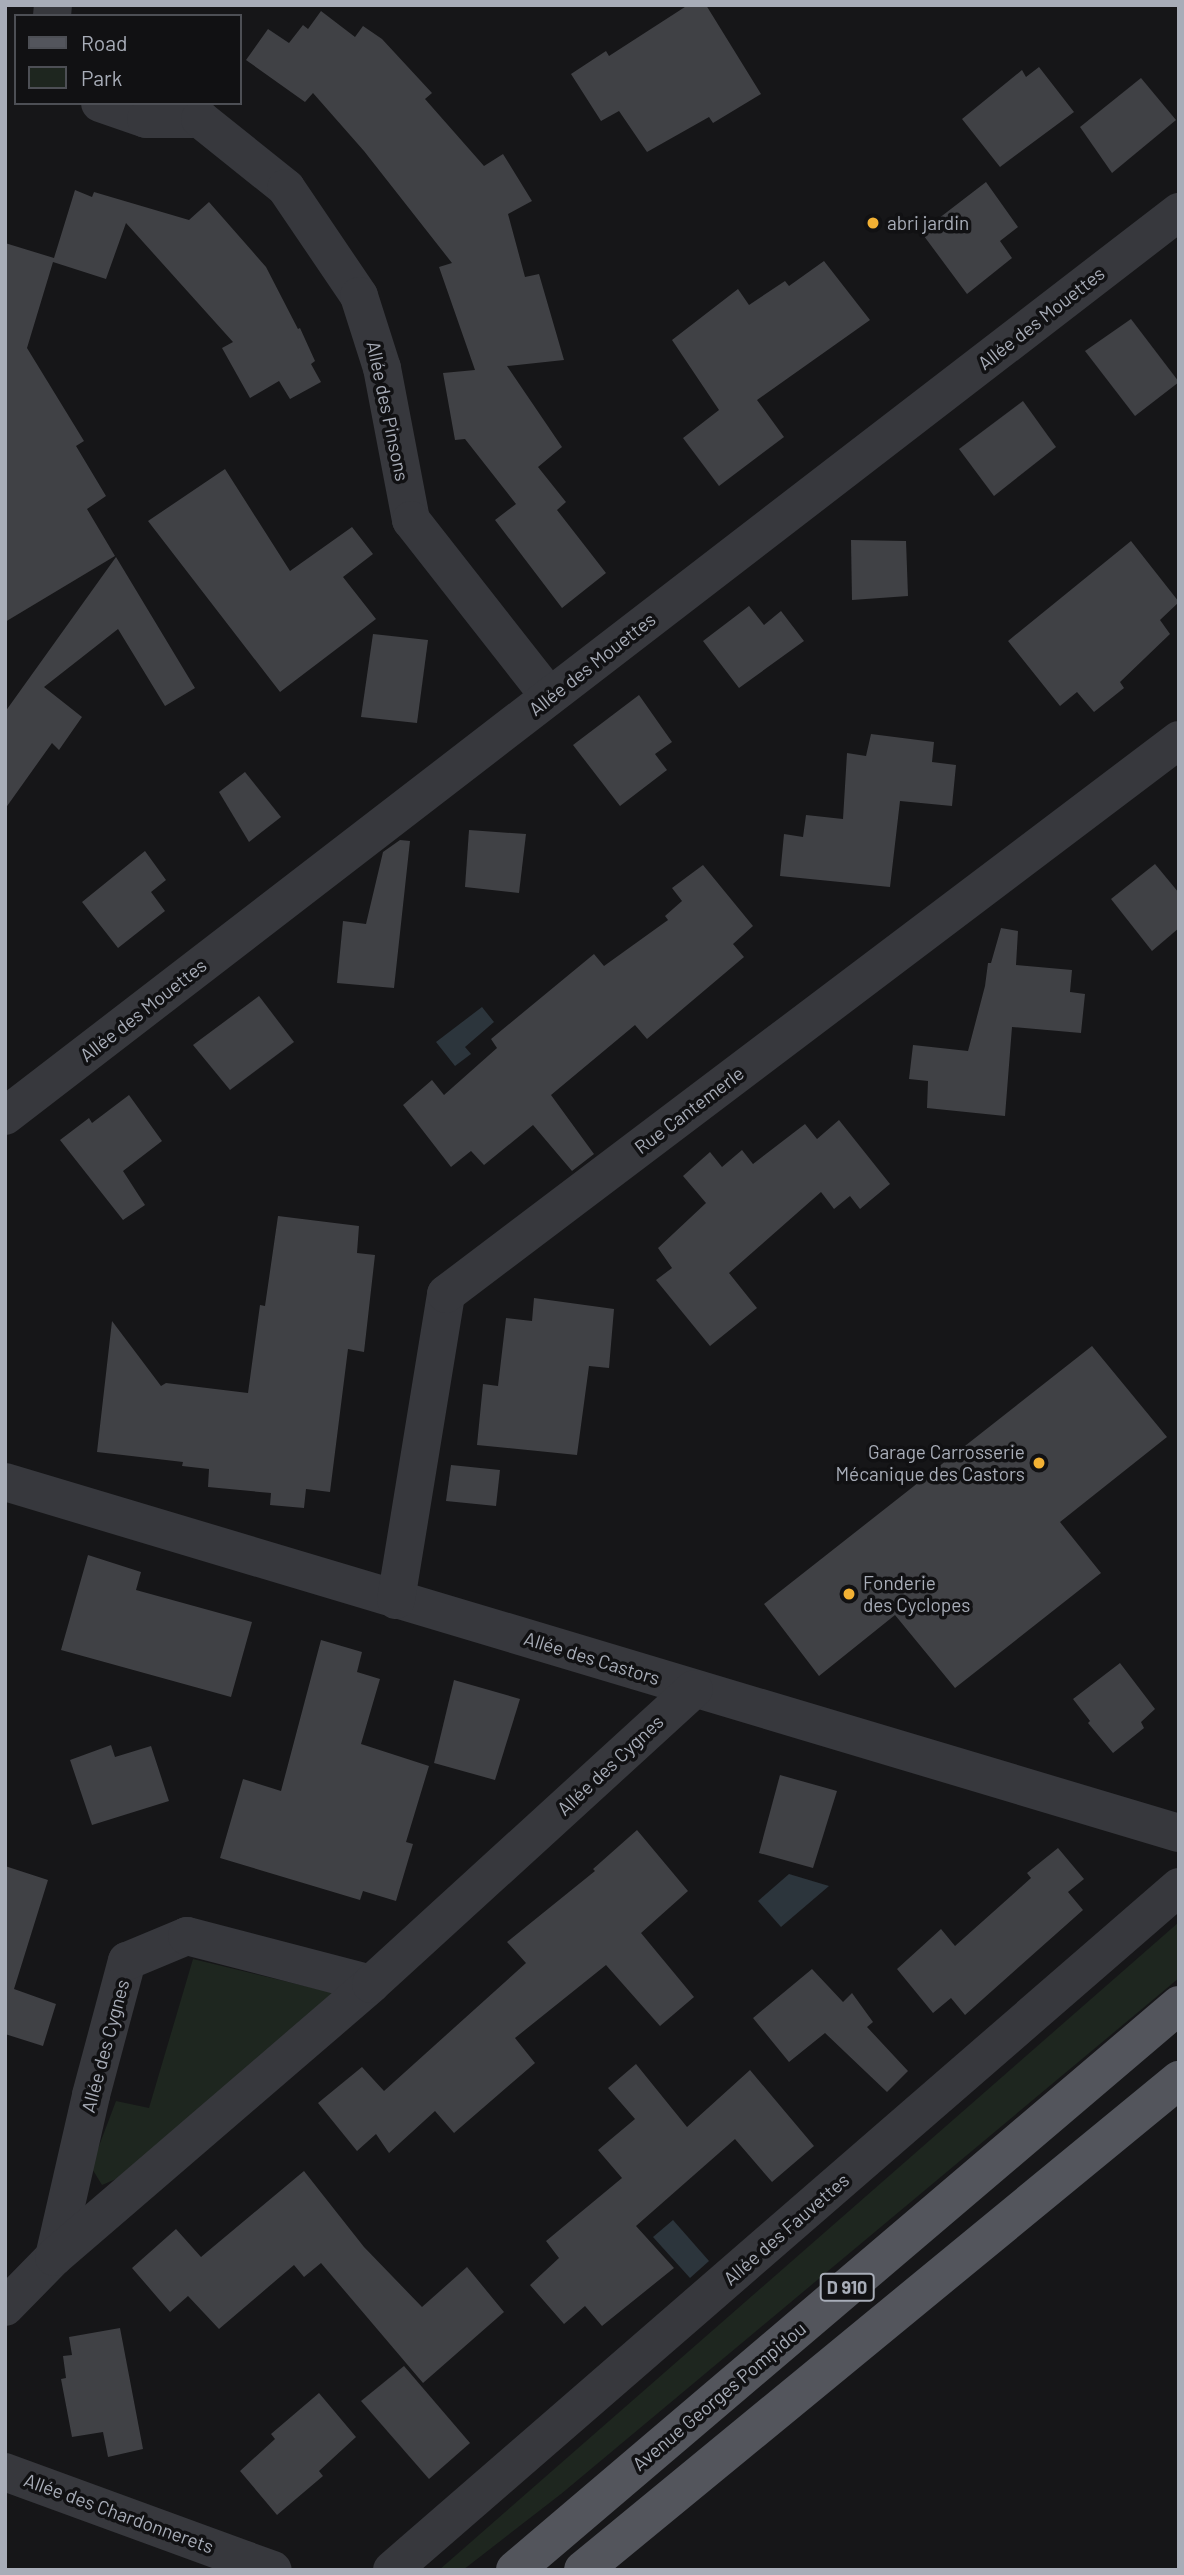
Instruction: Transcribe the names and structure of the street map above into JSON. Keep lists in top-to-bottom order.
{
  "streets": {
    "main road": ["D 910", "Avenue Georges Pompidou"],
    "street": [
      "Allée des Mouettes",
      "Allée des Pinsons",
      "Rue Cantemerle",
      "Allée des Castors",
      "Allée des Cygnes",
      "Allée des Fauvettes",
      "Allée des Chardonnerets"
    ]
  },
  "crossings": [
    ["Allée des Mouettes", "Allée des Pinsons"],
    ["Rue Cantemerle", "Allée des Castors"],
    ["Allée des Castors", "Allée des Cygnes"]
  ],
  "places": ["abri jardin", "Garage Carrosserie Mécanique des Castors", "Fonderie des Cyclopes"],
  "legend": ["Road", "Park"]
}
